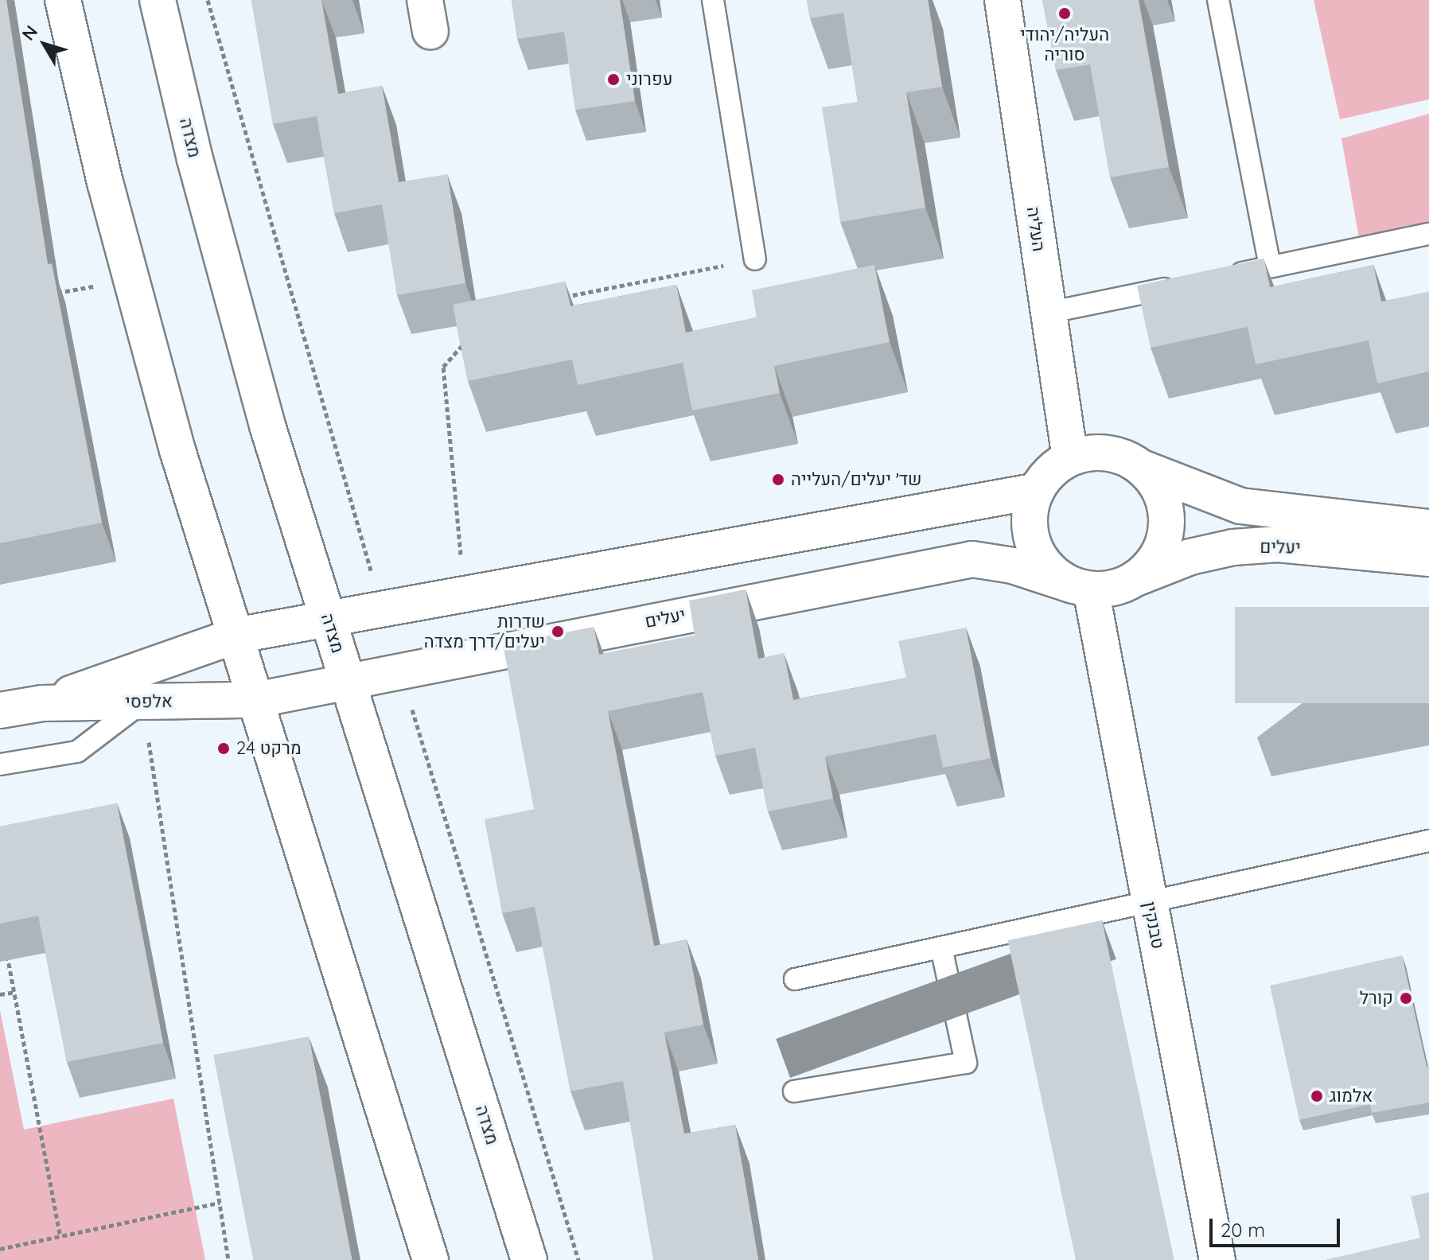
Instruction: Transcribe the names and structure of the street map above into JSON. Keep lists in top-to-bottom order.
{
  "streets": {
    "street": [
      "מצדה",
      "העליה",
      "יעלים",
      "אלפסי",
      "טבנקין"
    ]
  },
  "crossings": [
    ["מצדה", "יעלים"],
    ["העליה", "יעלים"],
    ["העליה", "טבנקין"],
    ["יעלים", "אלפסי"],
    ["יעלים", "טבנקין"]
  ],
  "places": [
    "העליה/יהודי סוריה",
    "עפרוני",
    "שד׳ יעלים/העלייה",
    "שדרות יעלים/דרך מצדה",
    "מרקט 24",
    "קורל",
    "אלמוג"
  ],
  "scale_bar": "20 m",
  "north": "top left"
}
